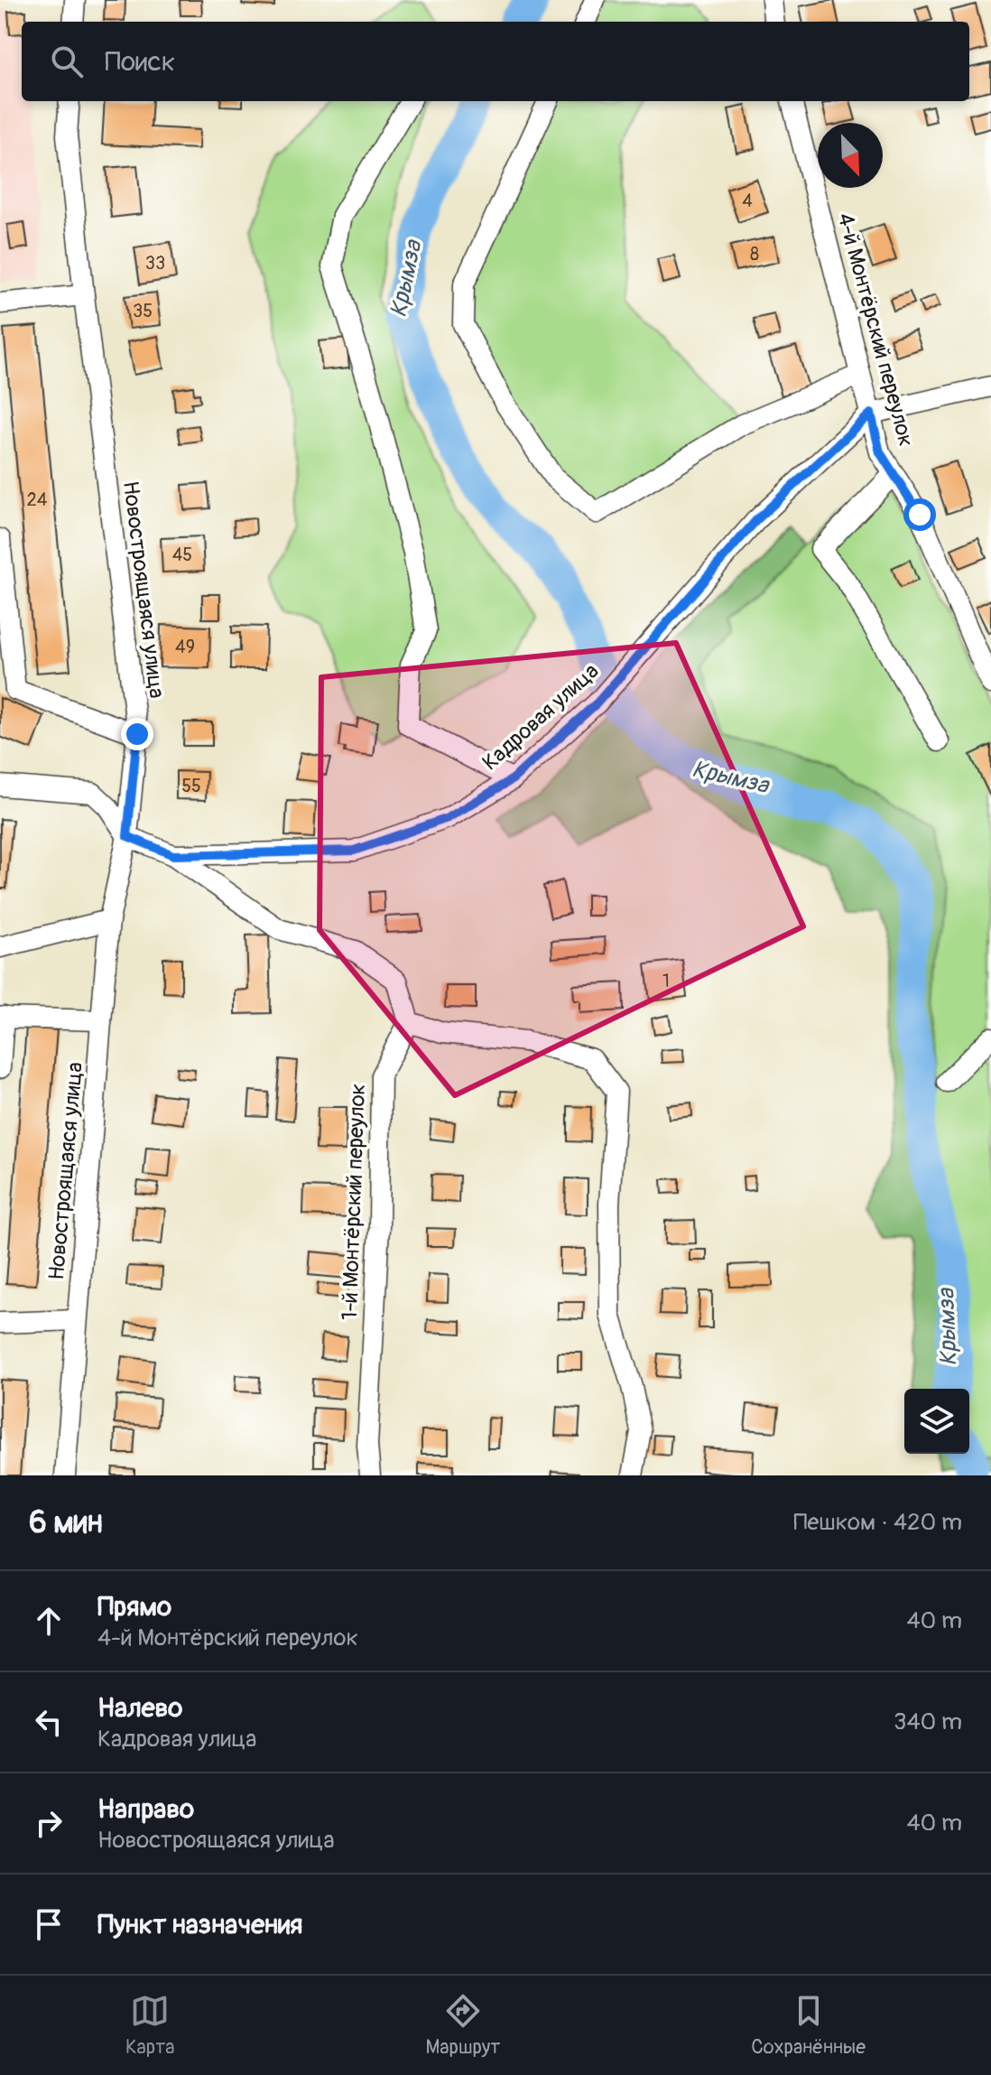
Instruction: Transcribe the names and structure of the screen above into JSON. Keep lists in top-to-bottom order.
{
  "streets": {
    "street": [
      "4-й Монтёрский переулок",
      "Новостроящаяся улица",
      "Кадровая улица",
      "1-й Монтёрский переулок"
    ]
  },
  "crossings": [
    ["4-й Монтёрский переулок", "Кадровая улица"],
    ["Новостроящаяся улица", "Кадровая улица"]
  ],
  "water": ["Крымза"],
  "house_numbers": [
    "4",
    "8",
    "33",
    "35",
    "24",
    "45",
    "49",
    "55",
    "1"
  ],
  "north": "bottom right",
  "page": {
    "search": "Поиск",
    "heading": ["6 мин", "Пешком · 420 m"],
    "list": [
      ["Прямо", "4-й Монтёрский переулок", "40 m"],
      ["Налево", "Кадровая улица", "340 m"],
      ["Направо", "Новостроящаяся улица", "40 m"],
      "Пункт назначения"
    ],
    "nav": ["Карта", "Маршрут", "Сохранённые"]
  }
}
